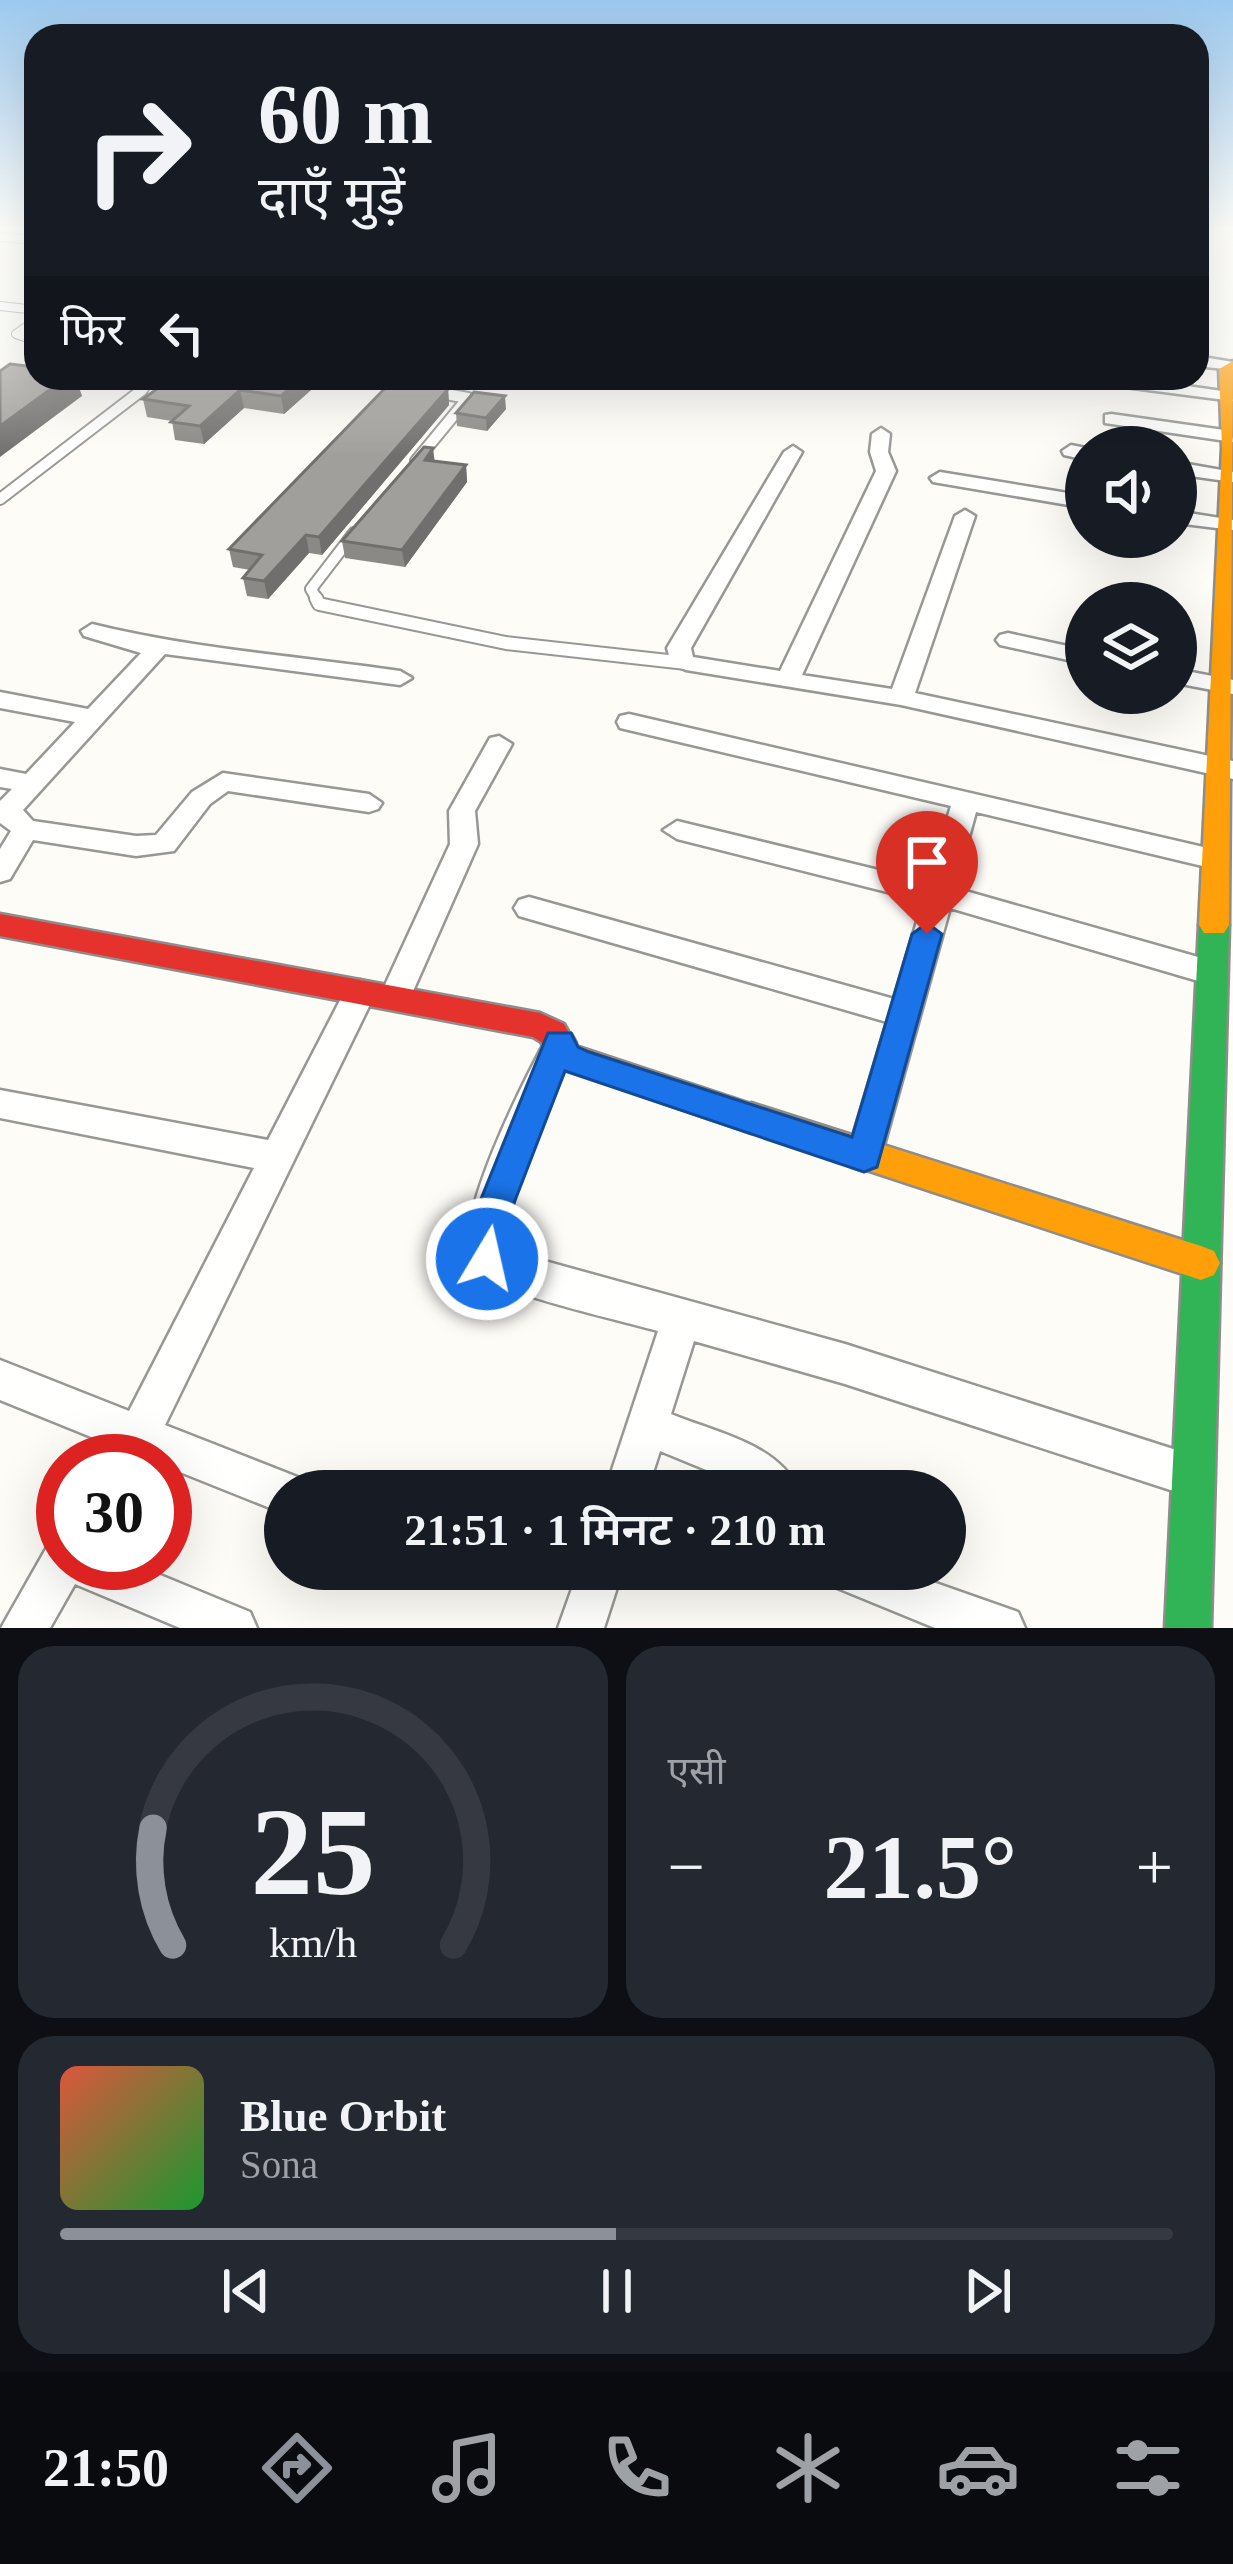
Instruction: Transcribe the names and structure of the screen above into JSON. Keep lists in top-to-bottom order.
{
  "page": {
    "turn": ["60 m", "दाएँ मुड़ें"],
    "then": "फिर",
    "limit": "30",
    "trip": "21:51 · 1 मिनट · 210 m",
    "tile": "एसी",
    "heat": ["−", "21.5°", "+"],
    "song": ["Blue Orbit", "Sona"],
    "tabs": "21:50",
    "gauge": ["25", "km/h"]
  }
}
